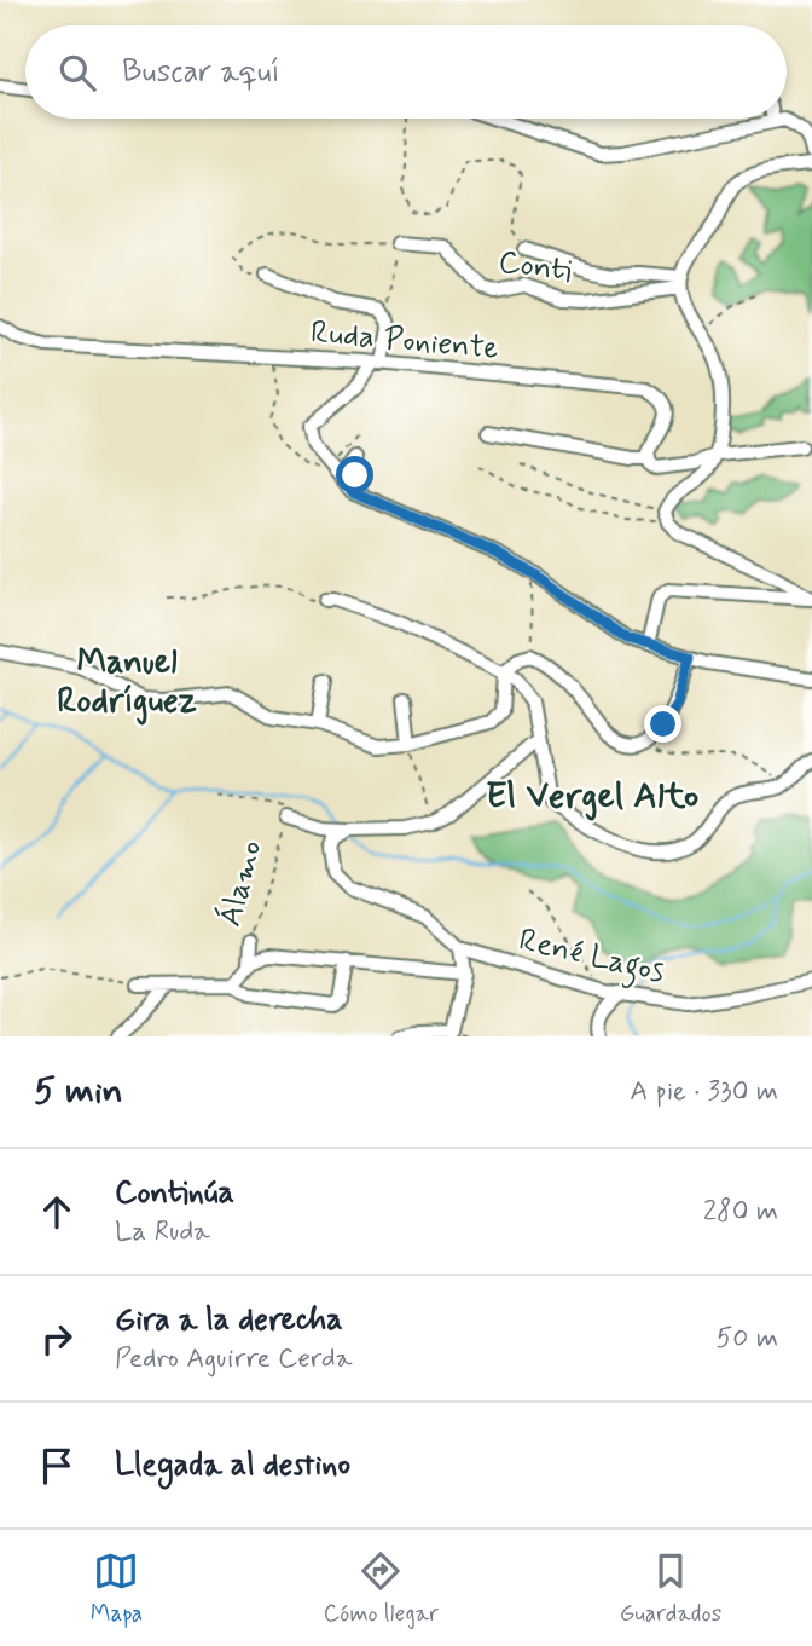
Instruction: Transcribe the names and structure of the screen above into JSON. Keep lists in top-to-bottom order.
{
  "streets": {
    "street": [
      "Conti",
      "Ruda Poniente",
      "Álamo",
      "René Lagos"
    ]
  },
  "districts": ["Manuel Rodríguez", "El Vergel Alto"],
  "page": {
    "search": "Buscar aquí",
    "heading": ["5 min", "A pie · 330 m"],
    "list": [
      ["Continúa", "La Ruda", "280 m"],
      ["Gira a la derecha", "Pedro Aguirre Cerda", "50 m"],
      "Llegada al destino"
    ],
    "nav": ["Mapa", "Cómo llegar", "Guardados"]
  }
}
